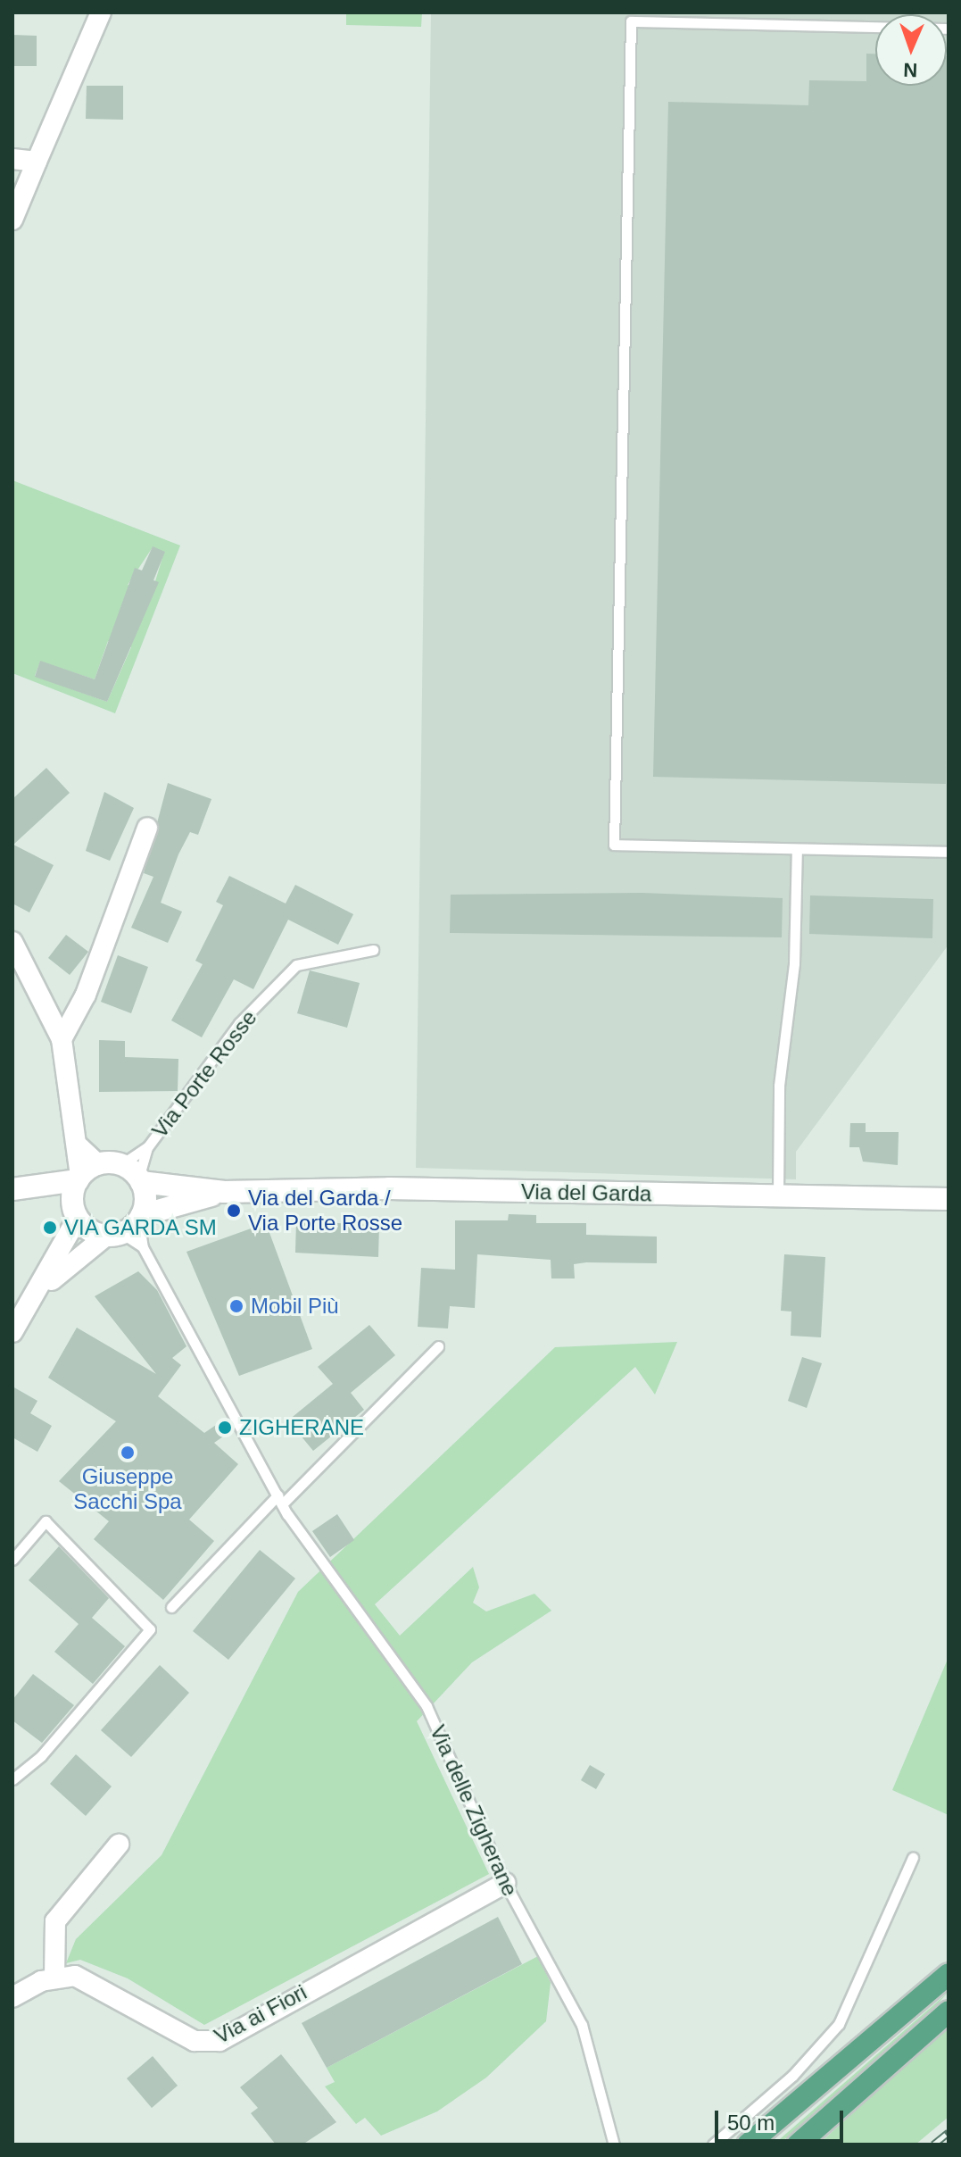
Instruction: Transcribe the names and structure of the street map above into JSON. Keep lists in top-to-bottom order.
{
  "streets": {
    "street": ["Via del Garda", "Via ai Fiori"],
    "lane": ["Via Porte Rosse", "Via delle Zigherane"]
  },
  "crossings": [
    ["Via del Garda", "Via delle Zigherane"],
    ["Via delle Zigherane", "Via ai Fiori"]
  ],
  "places": [
    "Via del Garda / Via Porte Rosse",
    "VIA GARDA SM",
    "Mobil Più",
    "ZIGHERANE",
    "Giuseppe Sacchi Spa"
  ],
  "scale_bar": "50 m",
  "north": "bottom"
}
